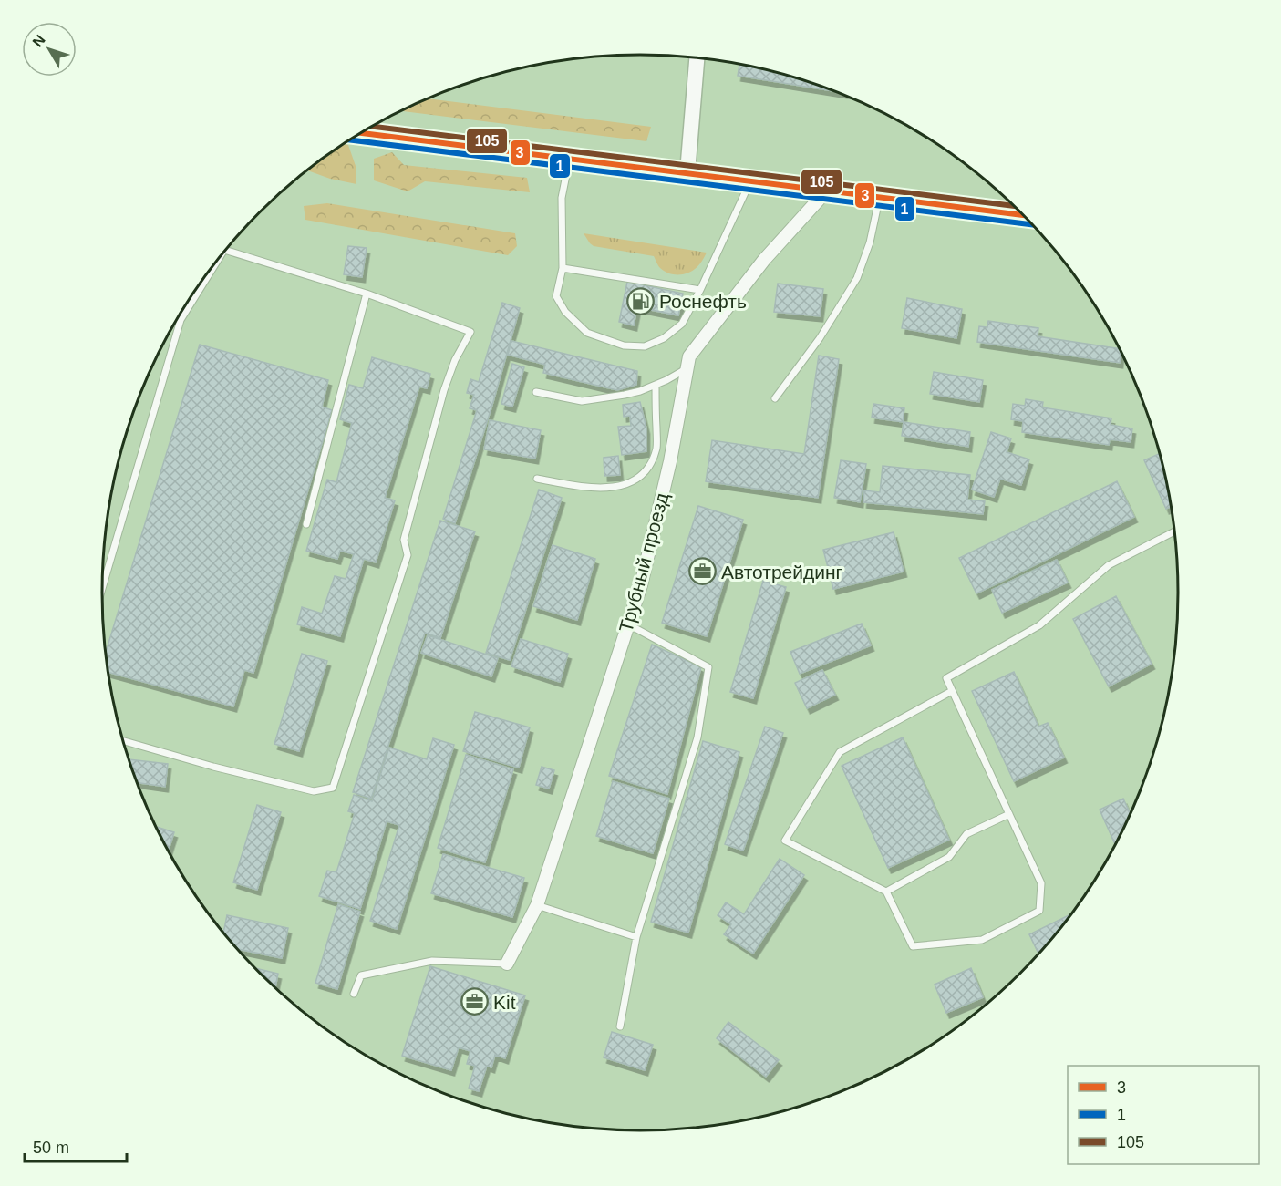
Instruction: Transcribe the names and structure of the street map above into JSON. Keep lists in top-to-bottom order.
{
  "streets": {
    "street": ["Трубный проезд"]
  },
  "places": {
    "fuel station": ["Роснефть"],
    "office": ["Автотрейдинг", "Kit"]
  },
  "lines": ["transit line 105", "transit line 3", "transit line 1"],
  "legend": ["3", "1", "105"],
  "scale_bar": "50 m",
  "north": "top left"
}
